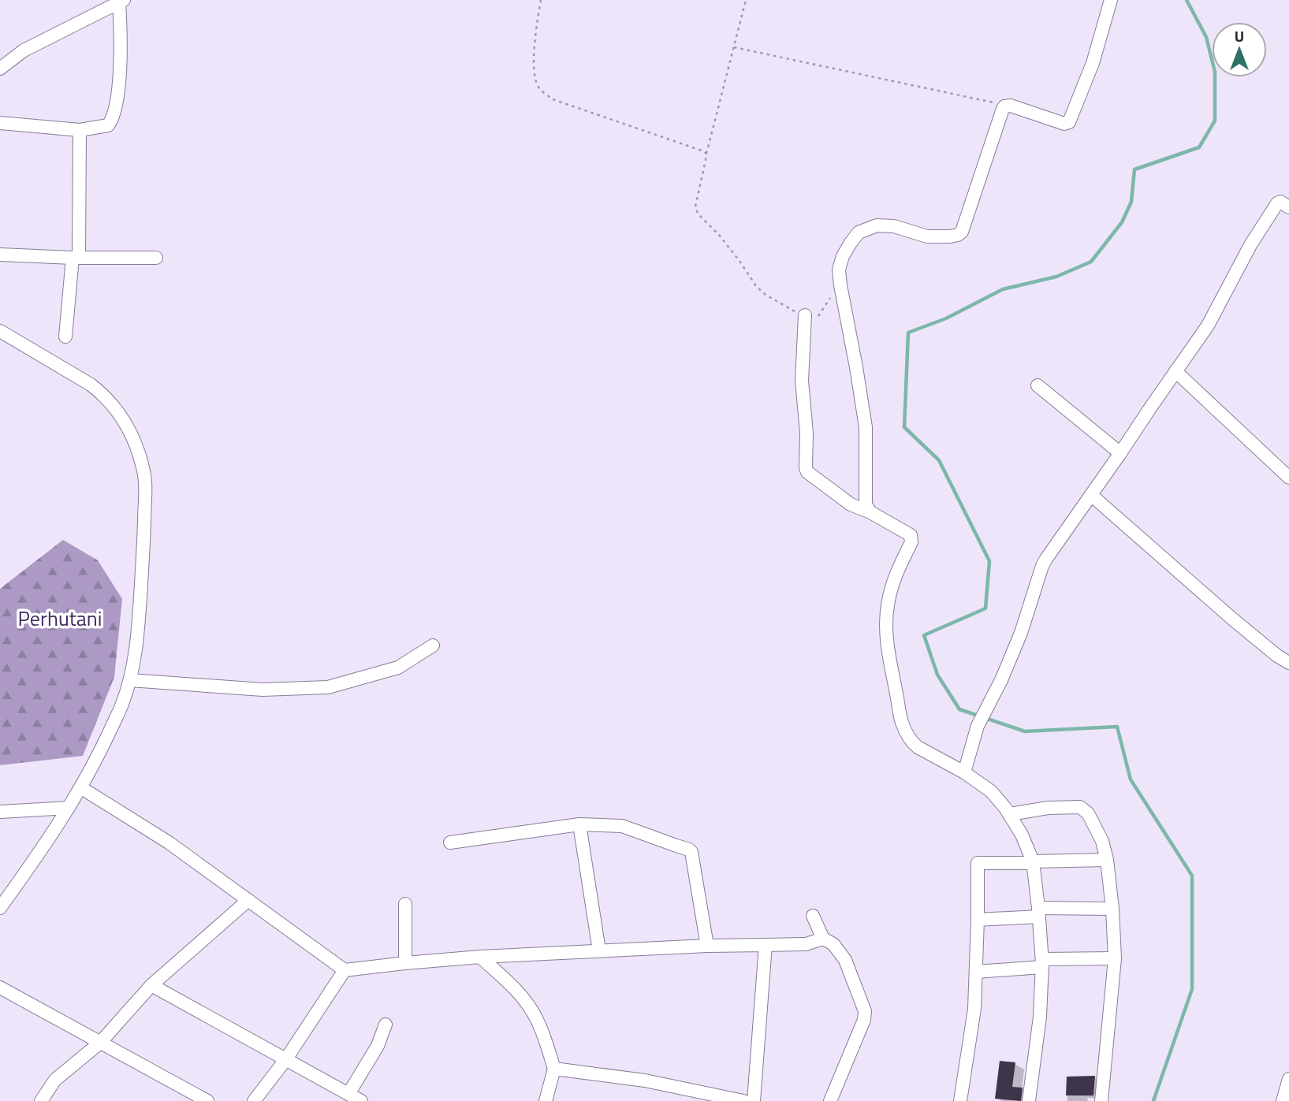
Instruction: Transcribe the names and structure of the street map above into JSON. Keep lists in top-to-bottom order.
{
  "parks": ["Perhutani"],
  "north": "top"
}
